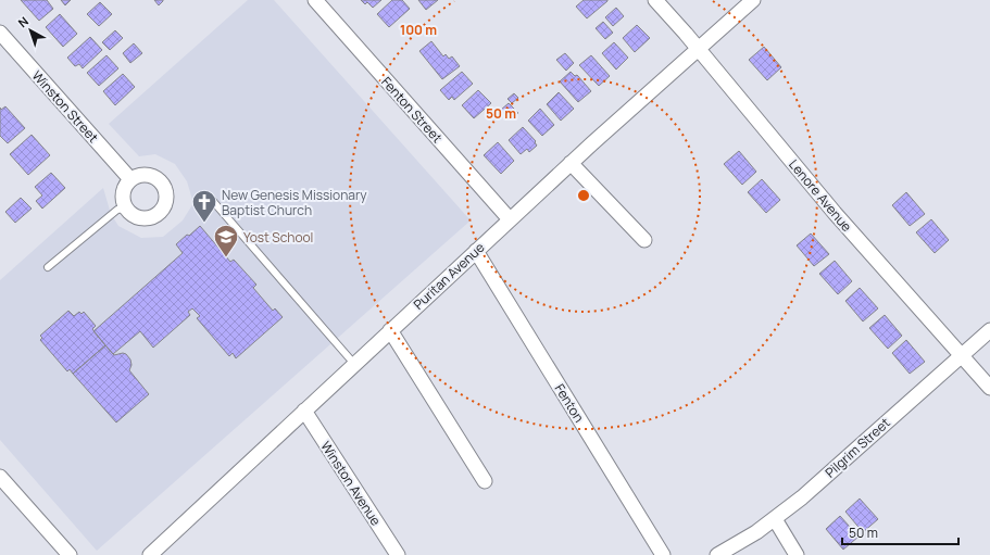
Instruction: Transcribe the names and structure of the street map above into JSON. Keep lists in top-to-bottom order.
{
  "streets": {
    "street": [
      "Winston Street",
      "Fenton Street",
      "Lenore Avenue",
      "Puritan Avenue",
      "Fenton",
      "Pilgrim Street",
      "Winston Avenue"
    ]
  },
  "crossings": [
    ["Fenton Street", "Puritan Avenue"],
    ["Lenore Avenue", "Puritan Avenue"],
    ["Lenore Avenue", "Pilgrim Street"],
    ["Puritan Avenue", "Fenton"],
    ["Puritan Avenue", "Winston Avenue"]
  ],
  "places": {
    "church": ["New Genesis Missionary Baptist Church"],
    "school or university": ["Yost School"]
  },
  "scale_bar": "50 m",
  "north": "top left",
  "rings": ["100 m", "50 m"]
}
